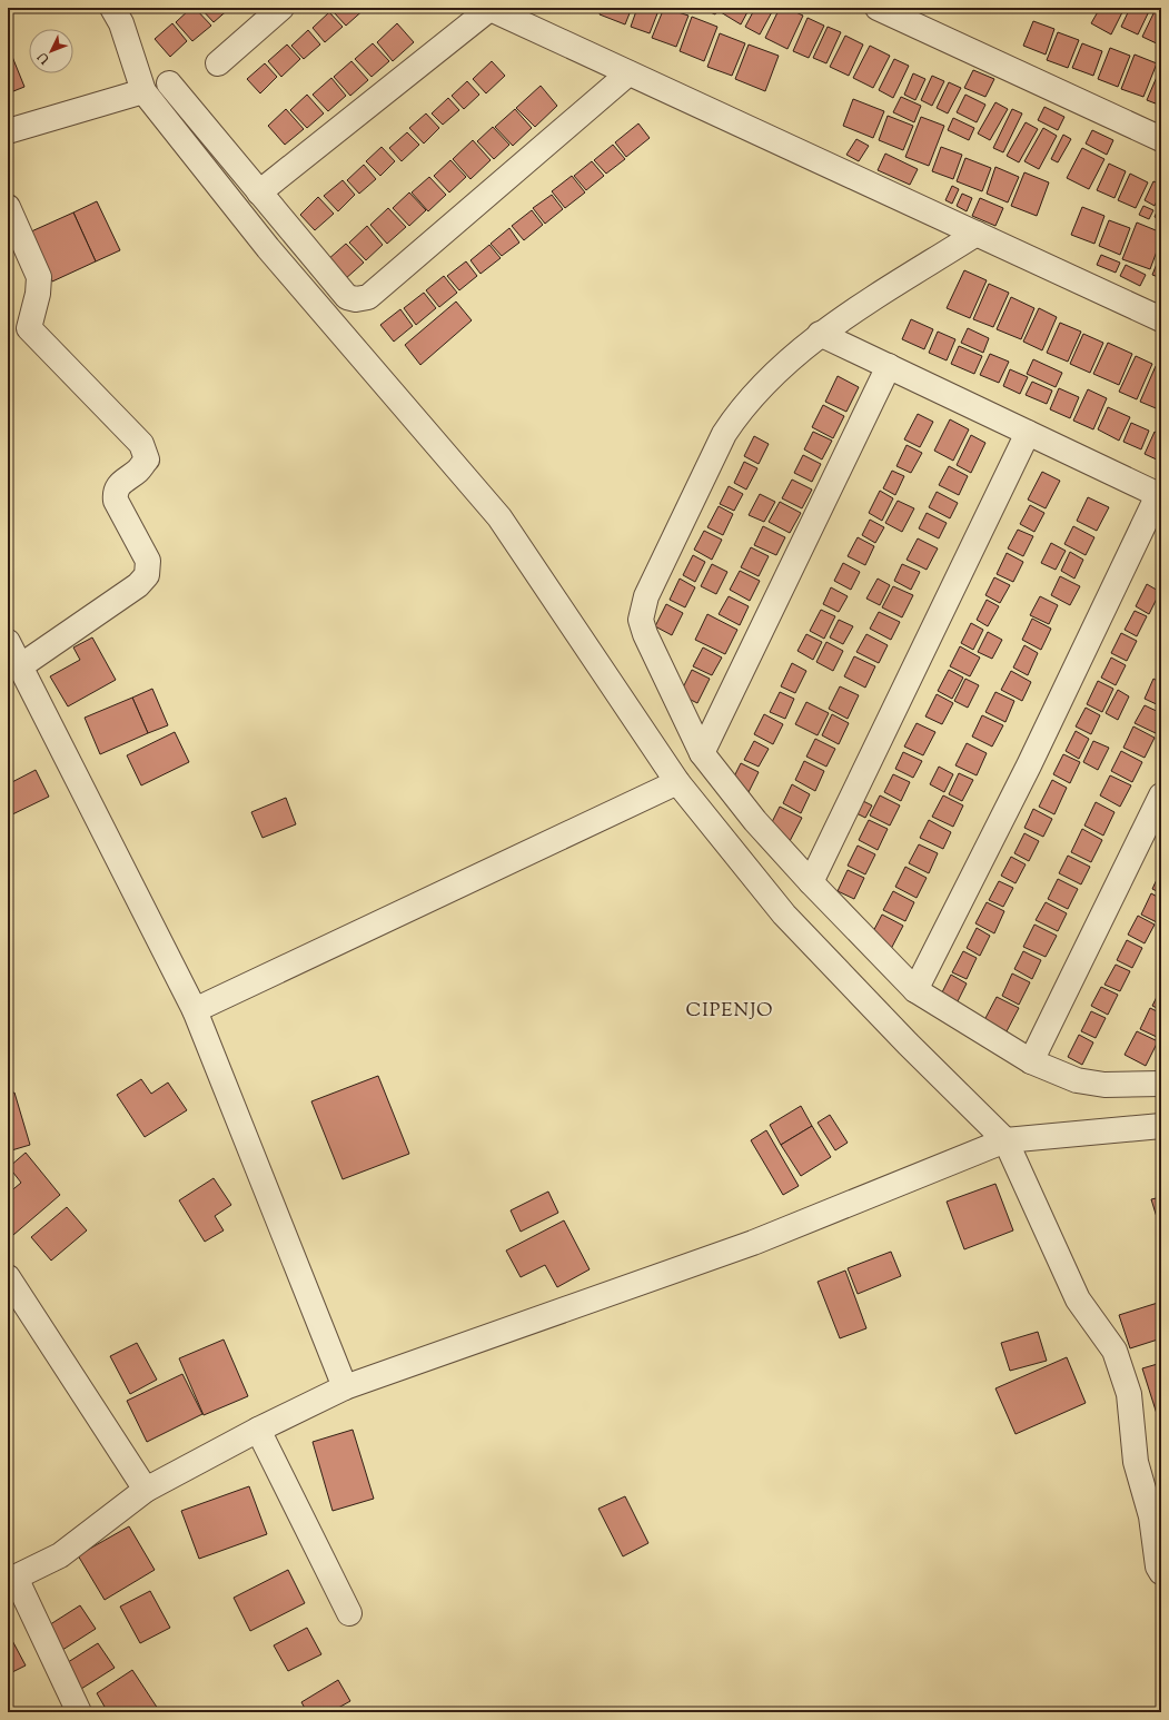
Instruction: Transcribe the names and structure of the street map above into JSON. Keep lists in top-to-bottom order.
{
  "districts": ["CIPENJO"],
  "north": "bottom left"
}
